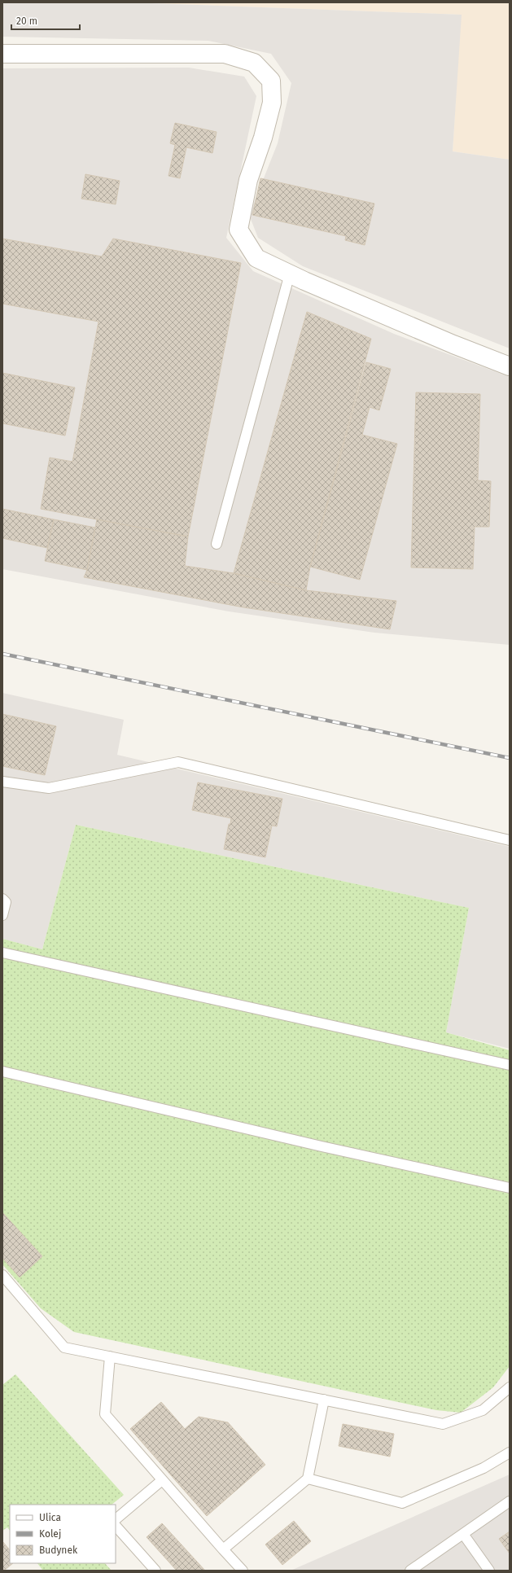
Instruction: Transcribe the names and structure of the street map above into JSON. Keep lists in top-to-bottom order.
{
  "legend": ["Ulica", "Kolej", "Budynek"],
  "scale_bar": "20 m"
}
